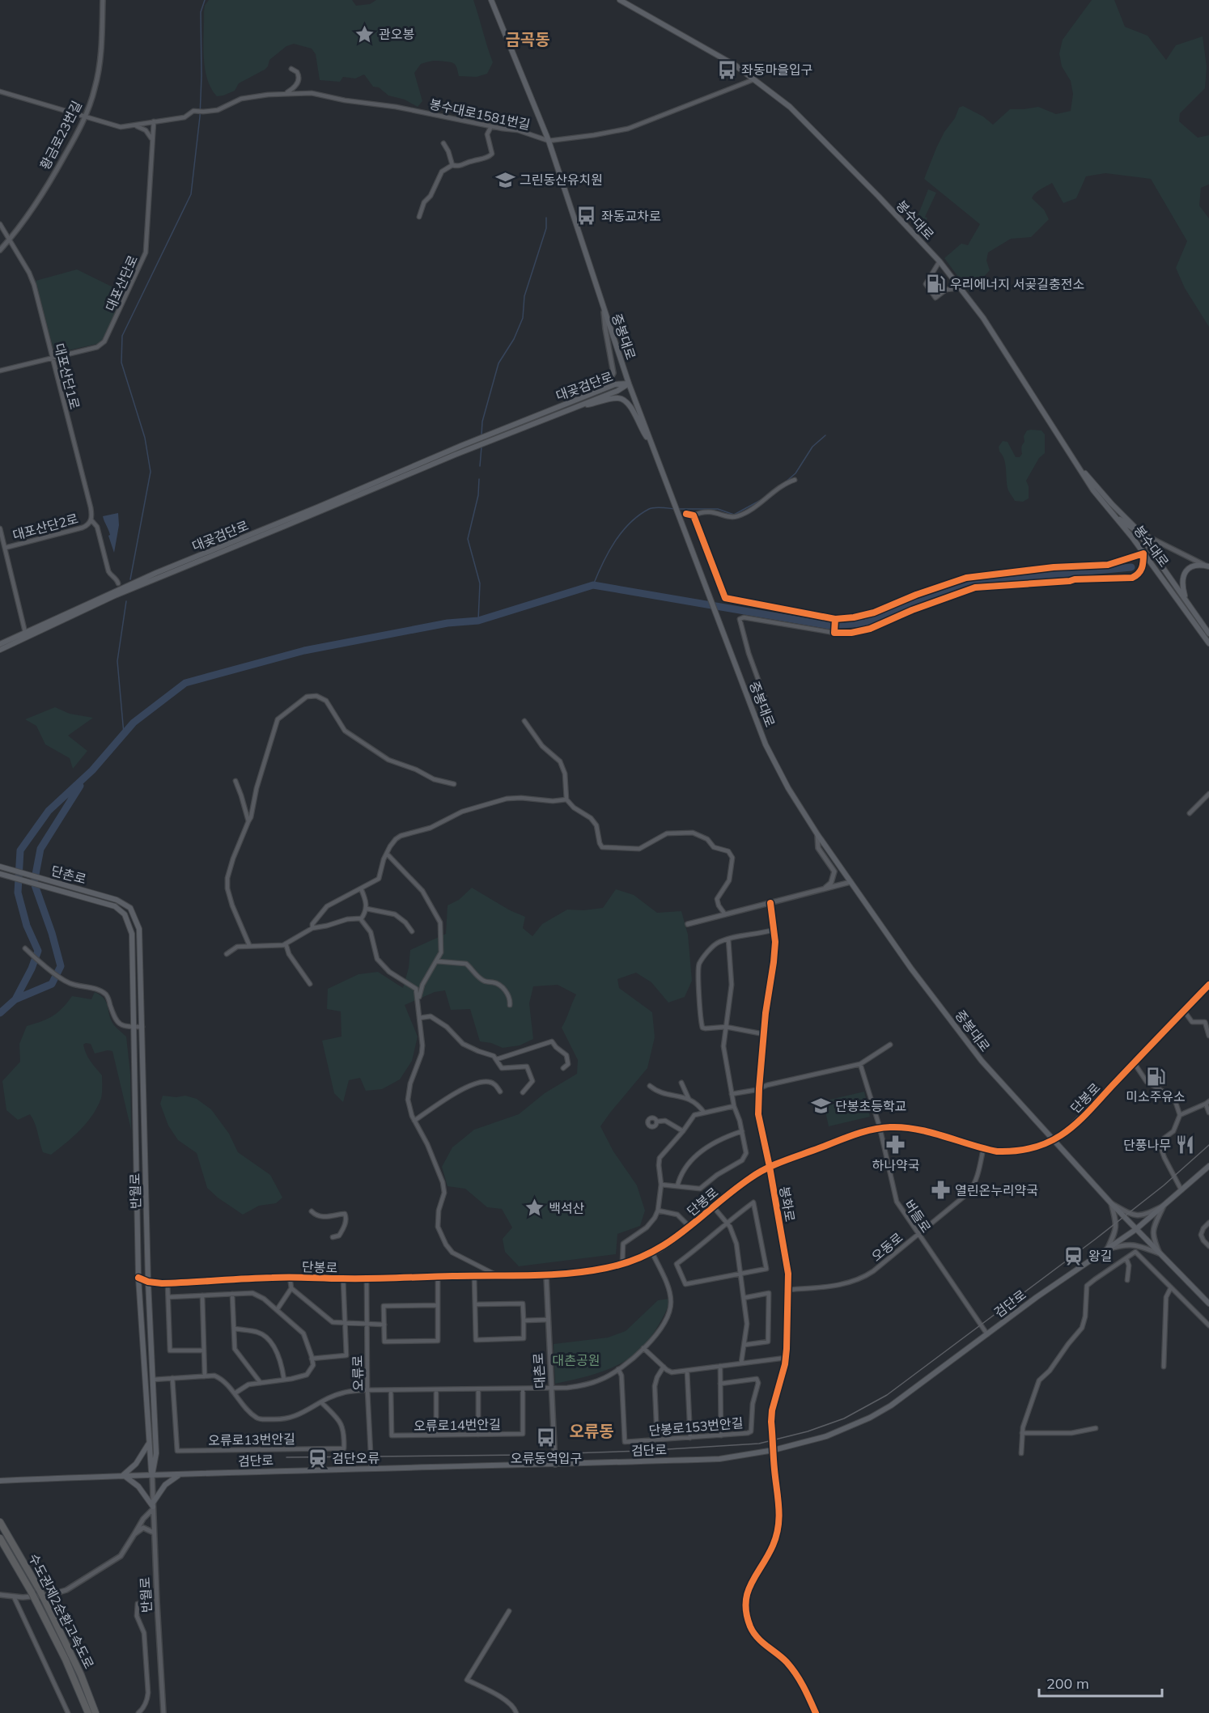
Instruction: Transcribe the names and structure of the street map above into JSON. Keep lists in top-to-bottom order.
{
  "streets": {
    "highway": ["수도권제2순환고속도로"],
    "main road": [
      "봉수대로",
      "중봉대로",
      "대곶검단로",
      "단촌로",
      "반월로",
      "검단로"
    ],
    "street": [
      "봉수대로1581번길",
      "황금로23번길",
      "대포산단로",
      "대포산단1로",
      "대포산단2로",
      "단봉로",
      "봉화로",
      "버들로",
      "오동로",
      "대촌로",
      "오류로",
      "오류로14번안길",
      "단봉로153번안길",
      "오류로13번안길"
    ]
  },
  "crossings": [
    ["봉수대로1581번길", "봉수대로"],
    ["봉수대로1581번길", "대포산단로"],
    ["봉수대로1581번길", "중봉대로"],
    ["황금로23번길", "대포산단1로"],
    ["대포산단로", "대포산단1로"],
    ["중봉대로", "대곶검단로"],
    ["중봉대로", "검단로"],
    ["대포산단1로", "대포산단2로"],
    ["단촌로", "반월로"],
    ["단봉로", "반월로"],
    ["단봉로", "봉화로"],
    ["단봉로", "버들로"],
    ["단봉로", "오동로"],
    ["단봉로", "대촌로"],
    ["단봉로", "오류로"],
    ["반월로", "검단로"],
    ["봉화로", "오동로"],
    ["봉화로", "검단로"],
    ["버들로", "오동로"],
    ["버들로", "검단로"],
    ["검단로", "대촌로"],
    ["검단로", "오류로"]
  ],
  "districts": ["금곡동", "오류동"],
  "parks": ["대촌공원"],
  "places": {
    "place": ["관오봉", "백석산"],
    "bus stop": ["좌동마을입구", "좌동교차로", "오류동역입구"],
    "school or university": ["그린동산유치원", "단봉초등학교"],
    "fuel station": ["우리에너지 서곶길충전소", "미소주유소"],
    "pharmacy": ["하나약국", "열린온누리약국"],
    "restaurant": ["단풍나무"],
    "station": ["왕길", "검단오류"]
  },
  "scale_bar": "200 m"
}
